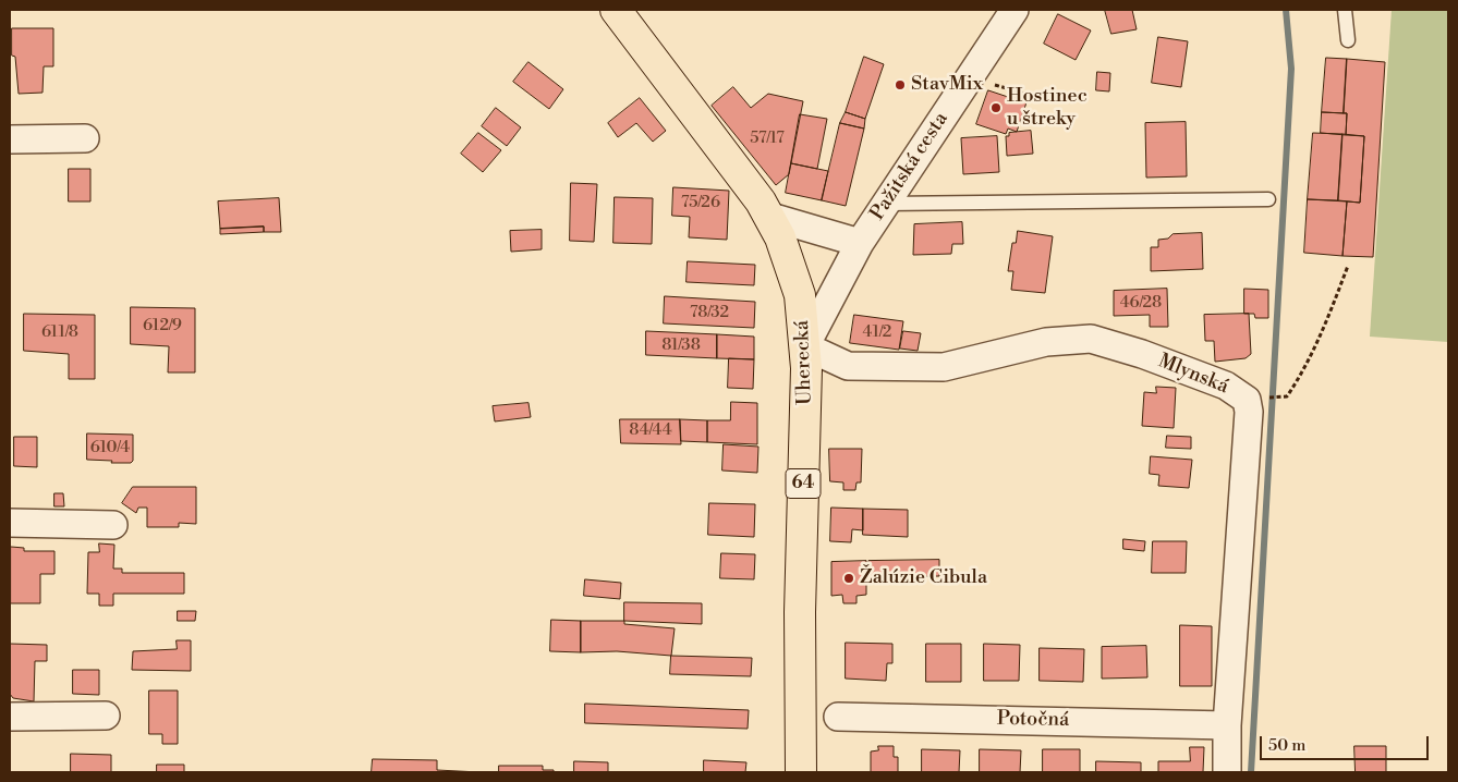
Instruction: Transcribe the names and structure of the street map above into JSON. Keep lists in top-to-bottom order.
{
  "streets": {
    "main road": ["Uherecká", "64"],
    "street": ["Pažitská cesta", "Mlynská", "Potočná"]
  },
  "crossings": [
    ["Pažitská cesta", "Uherecká"],
    ["Pažitská cesta", "Mlynská"],
    ["Uherecká", "Mlynská"],
    ["Mlynská", "Potočná"]
  ],
  "places": ["StavMix", "Hostinec u štreky", "Žalúzie Cibula"],
  "house_numbers": [
    "57/17",
    "75/26",
    "46/28",
    "78/32",
    "612/9",
    "611/8",
    "41/2",
    "81/38",
    "84/44",
    "610/4"
  ],
  "scale_bar": "50 m"
}
